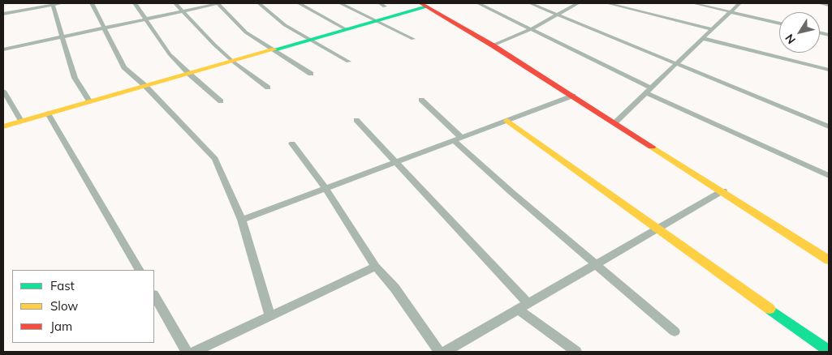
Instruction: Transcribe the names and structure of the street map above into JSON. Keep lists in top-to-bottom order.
{
  "legend": ["Fast", "Slow", "Jam"],
  "north": "bottom left"
}
